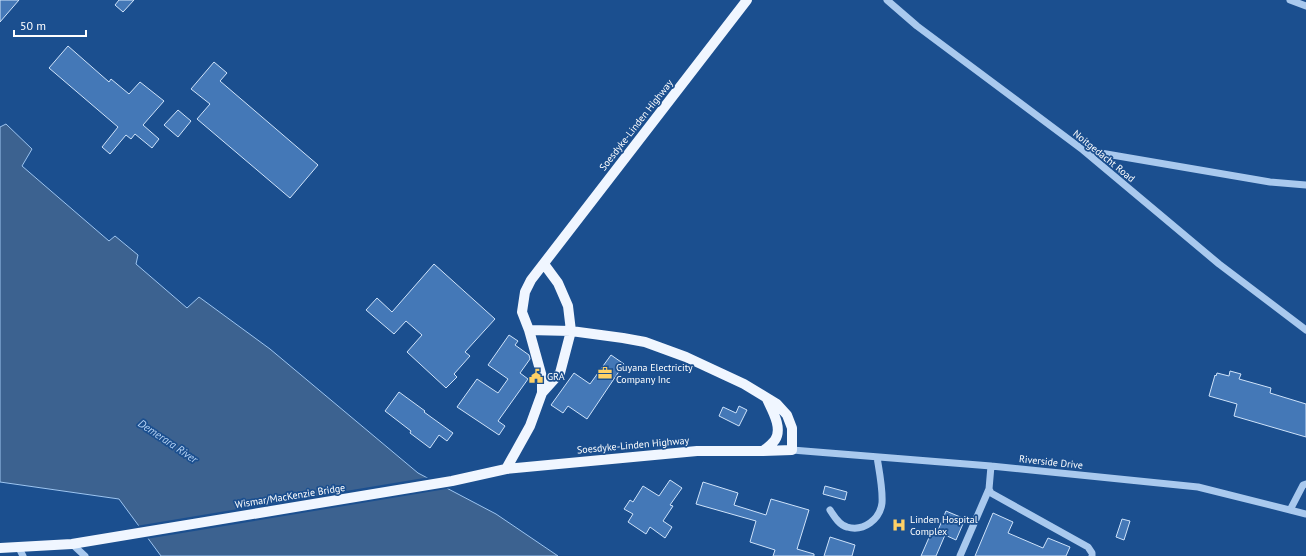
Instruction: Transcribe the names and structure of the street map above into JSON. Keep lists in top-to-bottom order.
{
  "streets": {
    "main road": ["Soesdyke-Linden Highway", "Wismar/MacKenzie Bridge"],
    "street": ["Noitgedacht Road", "Riverside Drive"]
  },
  "crossings": [
    ["Soesdyke-Linden Highway", "Riverside Drive"],
    ["Soesdyke-Linden Highway", "Wismar/MacKenzie Bridge"]
  ],
  "water": ["Demerara River"],
  "places": {
    "office": ["Guyana Electricity Company Inc"],
    "public building": ["GRA"],
    "hospital": ["Linden Hospital Complex"]
  },
  "scale_bar": "50 m"
}
